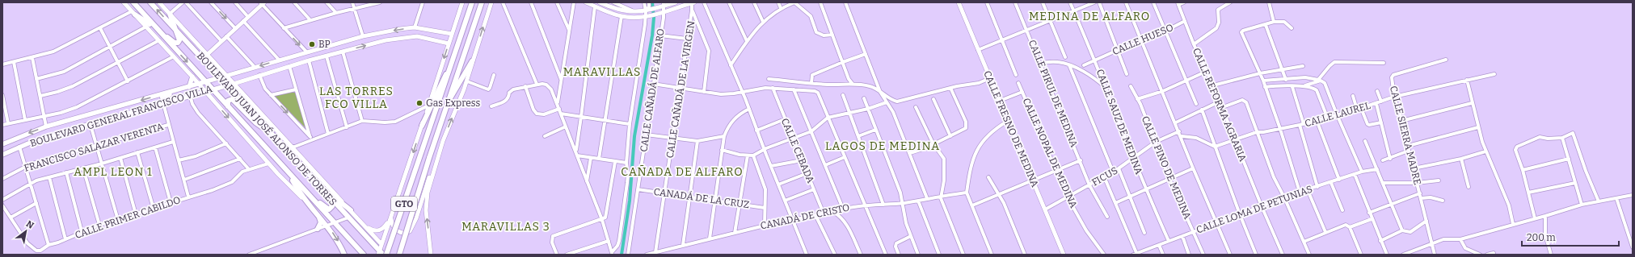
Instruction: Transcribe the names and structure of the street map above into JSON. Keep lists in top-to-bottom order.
{
  "streets": {
    "main road": ["BOULEVARD GENERAL FRANCISCO VILLA", "BOULEVARD JUAN JOSÉ ALONSO DE TORRES", "GTO"],
    "street": [
      "CALLE HUESO",
      "CALLE CAÑADÁ DE LA VIRGEN",
      "CALLE CAÑADÁ DE ALFARO",
      "CALLE PIRUL DE MEDINA",
      "CALLE REFORMA AGRARIA",
      "CALLE LAUREL",
      "CALLE SAUZ DE MEDINA",
      "CALLE FRESNO DE MEDINA",
      "CALLE SIERRA MADRE",
      "FRANCISCO SALAZAR VERENTA",
      "CALLE CEBADA",
      "CALLE NOPAL DE MEDINA",
      "CALLE PINO DE MEDINA",
      "FICUS",
      "CANADÁ DE LA CRUZ",
      "CALLE LOMA DE PETUNIAS",
      "CANADÁ DE CRISTO",
      "CALLE PRIMER CABILDO"
    ]
  },
  "crossings": [
    ["CALLE HUESO", "CALLE REFORMA AGRARIA"],
    ["CALLE HUESO", "CALLE SAUZ DE MEDINA"],
    ["CALLE CAÑADÁ DE LA VIRGEN", "CANADÁ DE LA CRUZ"],
    ["CALLE CAÑADÁ DE LA VIRGEN", "CANADÁ DE CRISTO"],
    ["CALLE CAÑADÁ DE ALFARO", "CANADÁ DE LA CRUZ"],
    ["CALLE PIRUL DE MEDINA", "FICUS"],
    ["CALLE REFORMA AGRARIA", "CALLE LAUREL"],
    ["CALLE REFORMA AGRARIA", "CALLE LOMA DE PETUNIAS"],
    ["CALLE LAUREL", "CALLE SIERRA MADRE"],
    ["BOULEVARD GENERAL FRANCISCO VILLA", "BOULEVARD JUAN JOSÉ ALONSO DE TORRES"],
    ["CALLE SAUZ DE MEDINA", "FICUS"],
    ["CALLE SAUZ DE MEDINA", "CALLE LOMA DE PETUNIAS"],
    ["CALLE FRESNO DE MEDINA", "FICUS"],
    ["CALLE CEBADA", "CANADÁ DE CRISTO"],
    ["CALLE NOPAL DE MEDINA", "FICUS"],
    ["CALLE PINO DE MEDINA", "FICUS"],
    ["CALLE PINO DE MEDINA", "CALLE LOMA DE PETUNIAS"]
  ],
  "districts": [
    "MEDINA DE ALFARO",
    "MARAVILLAS",
    "LAS TORRES FCO VILLA",
    "LAGOS DE MEDINA",
    "AMPL LEON 1",
    "CAÑADA DE ALFARO",
    "MARAVILLAS 3"
  ],
  "places": ["BP", "Gas Express"],
  "scale_bar": "200 m",
  "north": "top right"
}
